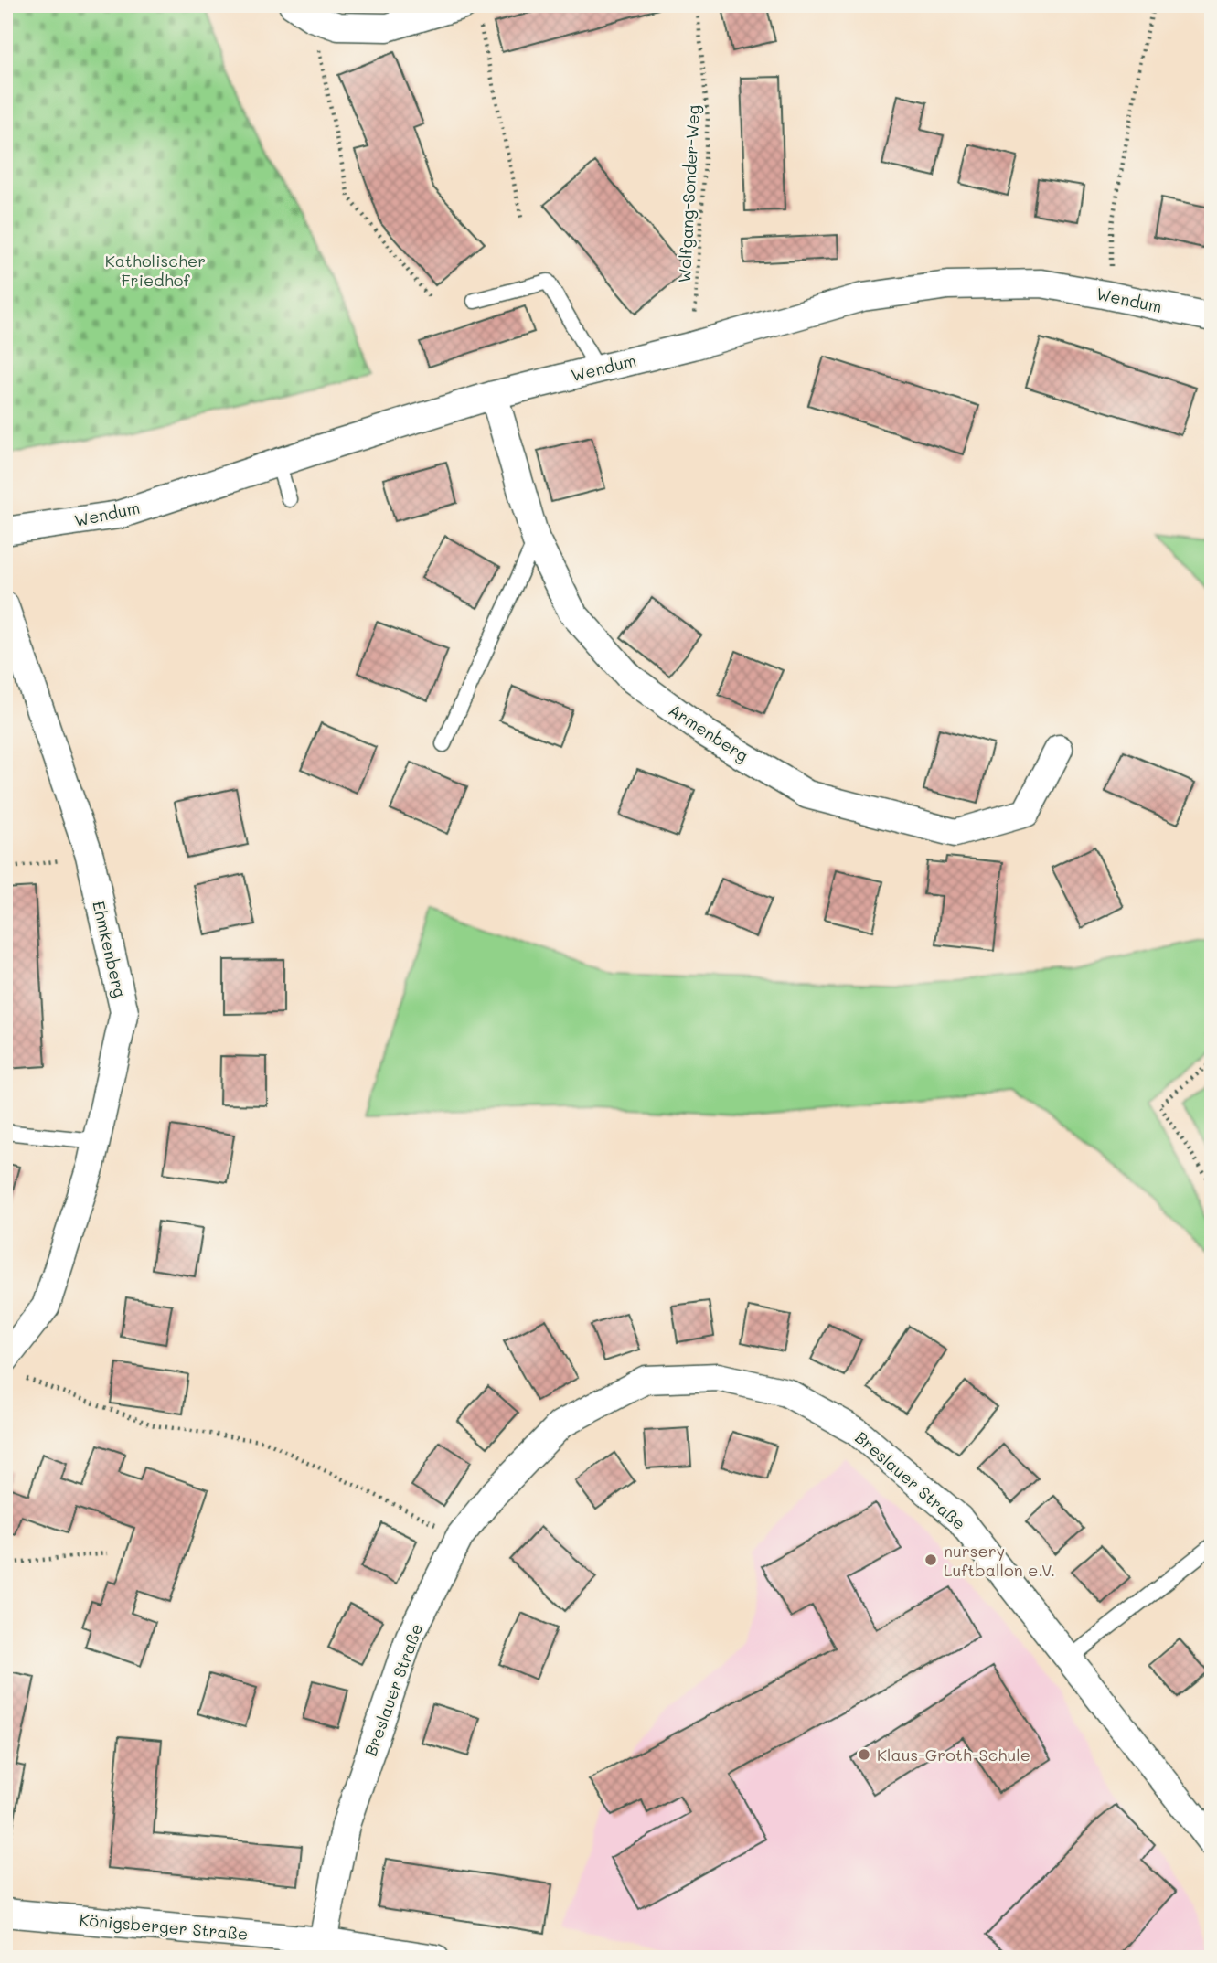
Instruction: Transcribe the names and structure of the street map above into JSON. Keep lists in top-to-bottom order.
{
  "streets": {
    "street": [
      "Wendum",
      "Armenberg",
      "Ehmkenberg",
      "Breslauer Straße",
      "Königsberger Straße"
    ],
    "path": ["Wolfgang-Sonder-Weg"]
  },
  "crossings": [
    ["Wolfgang-Sonder-Weg", "Wendum"],
    ["Wendum", "Armenberg"],
    ["Breslauer Straße", "Königsberger Straße"]
  ],
  "parks": ["Katholischer Friedhof"],
  "places": ["nursery Luftballon e.V.", "Klaus-Groth-Schule"]
}
